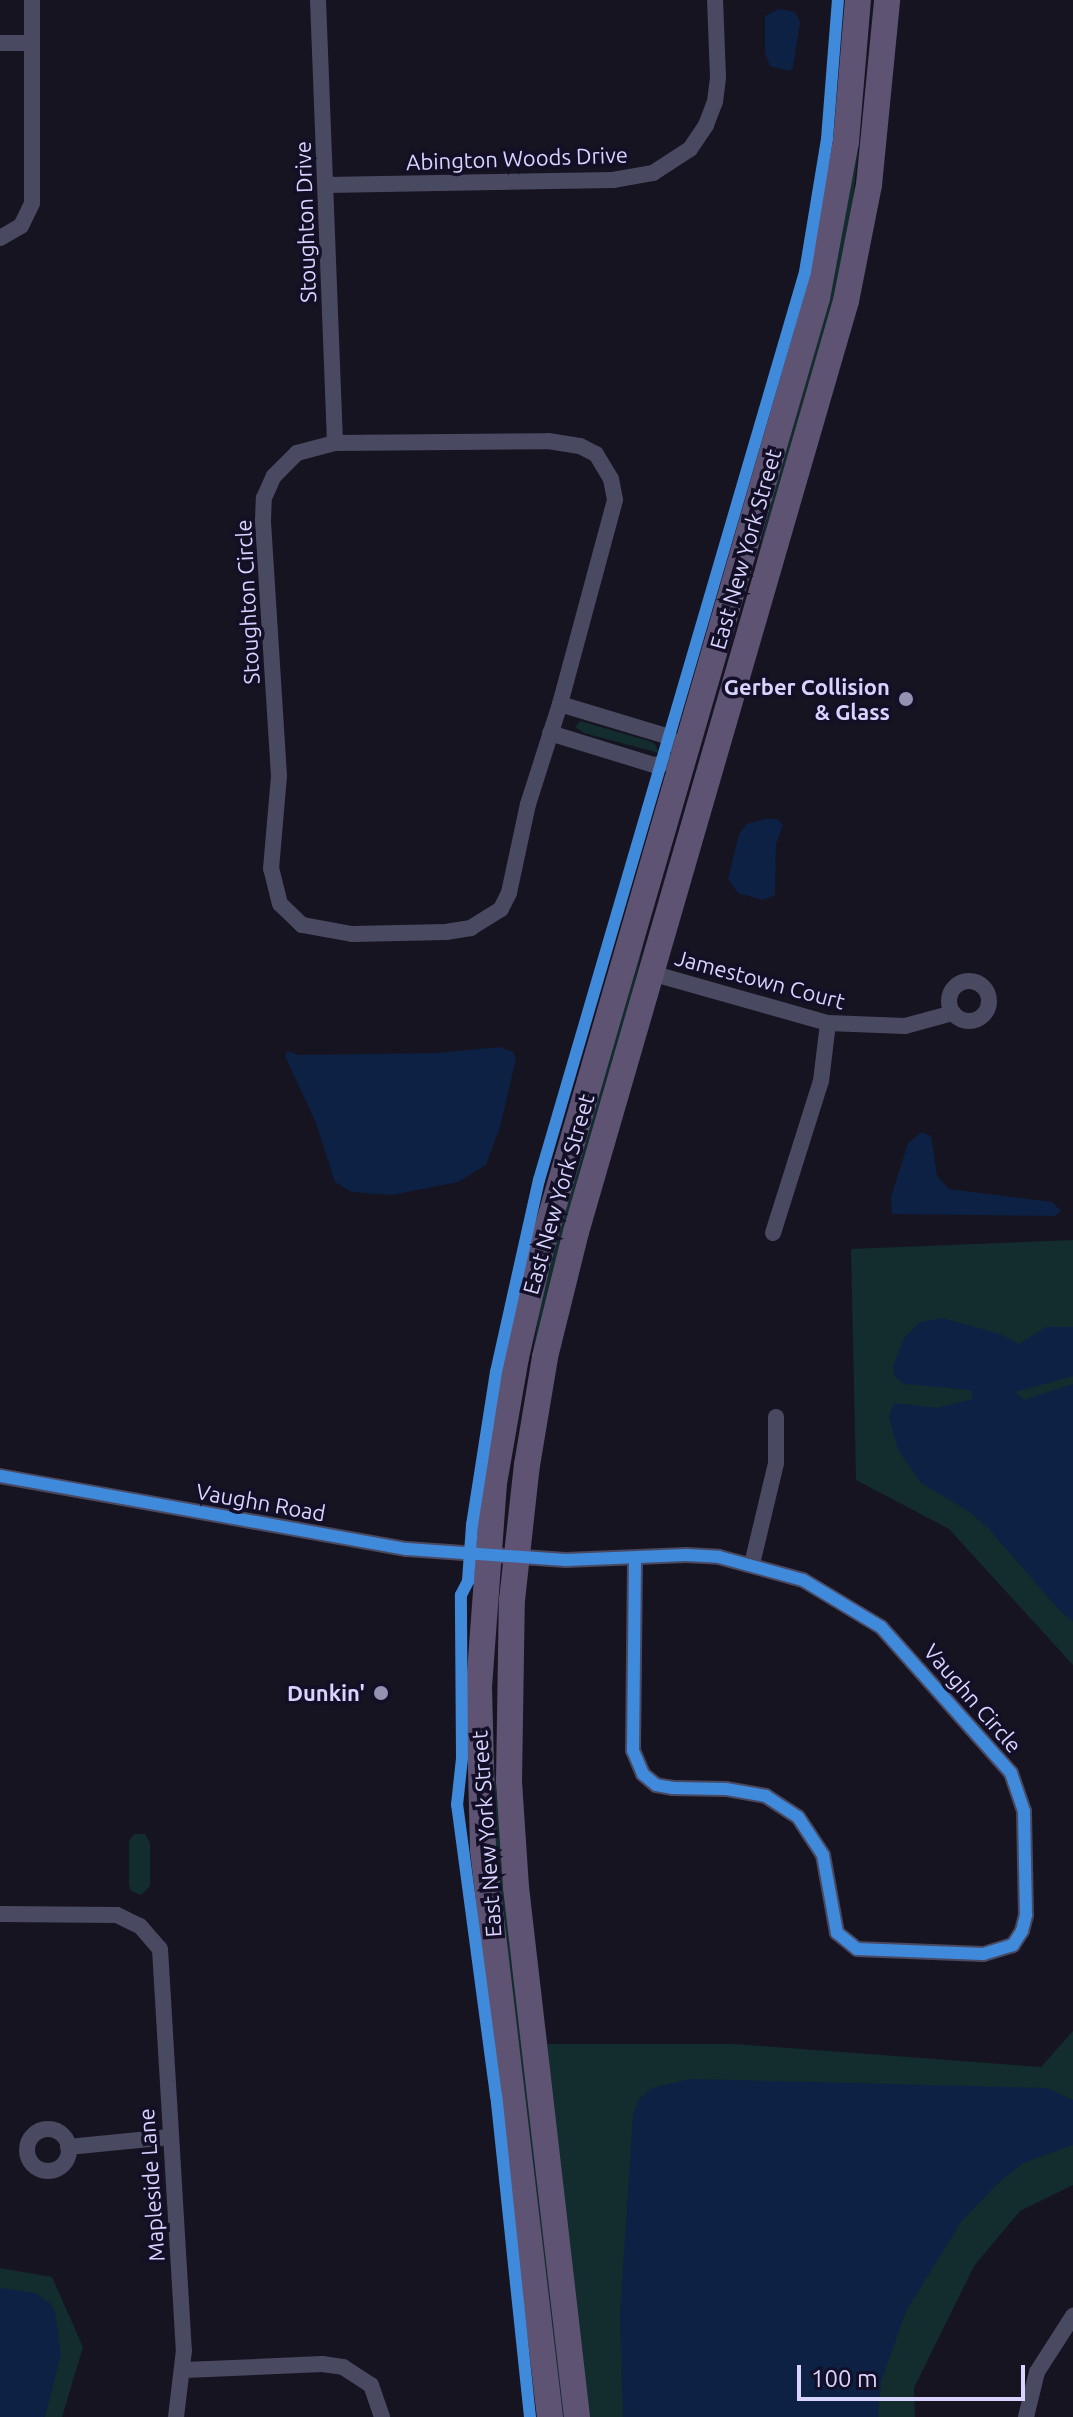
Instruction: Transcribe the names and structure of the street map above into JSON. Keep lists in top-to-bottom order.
{
  "streets": {
    "main road": ["East New York Street"],
    "street": [
      "Abington Woods Drive",
      "Stoughton Drive",
      "Stoughton Circle",
      "Jamestown Court",
      "Vaughn Road",
      "Vaughn Circle",
      "Mapleside Lane"
    ]
  },
  "crossings": [
    ["Abington Woods Drive", "Stoughton Drive"],
    ["Stoughton Drive", "Stoughton Circle"],
    ["East New York Street", "Jamestown Court"],
    ["East New York Street", "Vaughn Road"],
    ["East New York Street", "Vaughn Circle"],
    ["Vaughn Road", "Vaughn Circle"]
  ],
  "places": ["Gerber Collision & Glass", "Dunkin'"],
  "scale_bar": "100 m"
}
